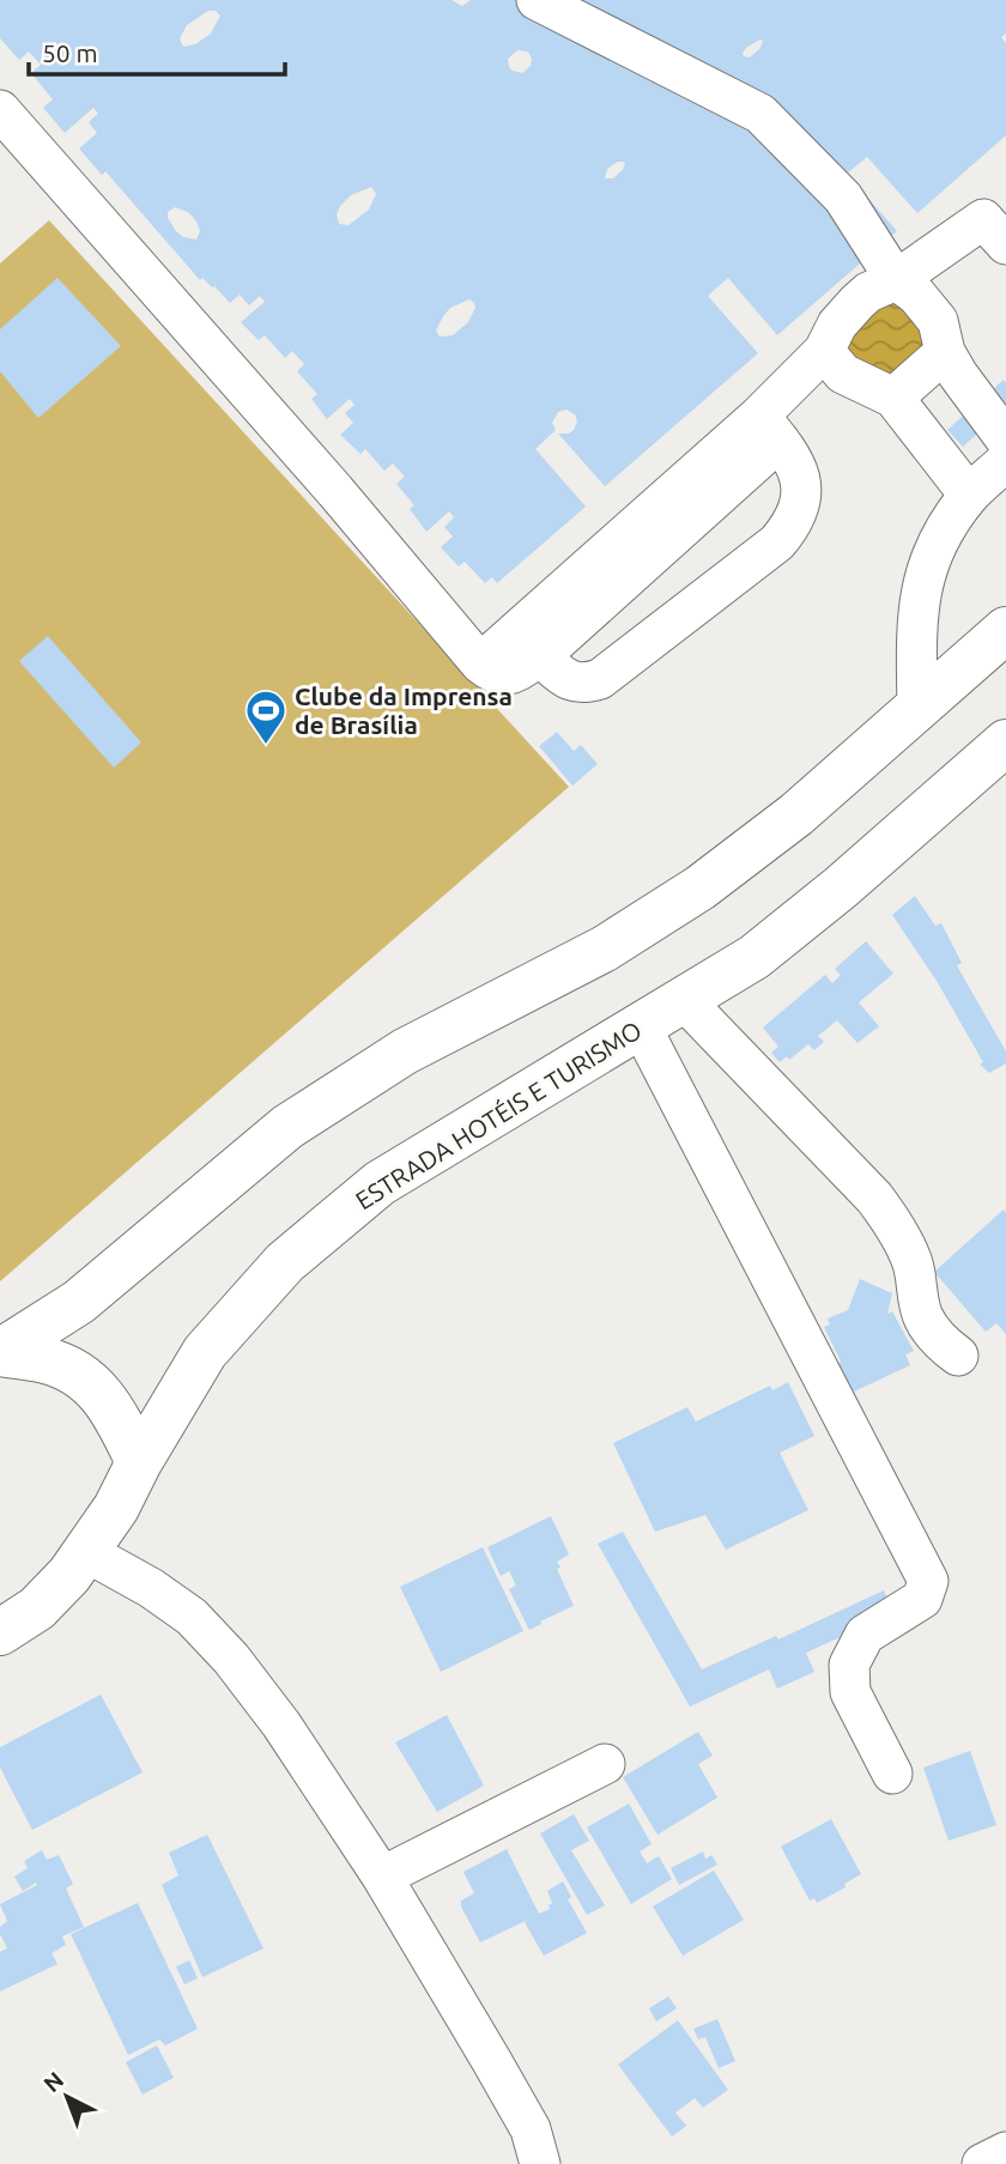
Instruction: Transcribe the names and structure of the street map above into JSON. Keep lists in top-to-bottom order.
{
  "streets": {
    "main road": ["ESTRADA HOTÉIS E TURISMO"]
  },
  "places": {
    "sports": ["Clube da Imprensa de Brasília"]
  },
  "scale_bar": "50 m",
  "north": "top left"
}
